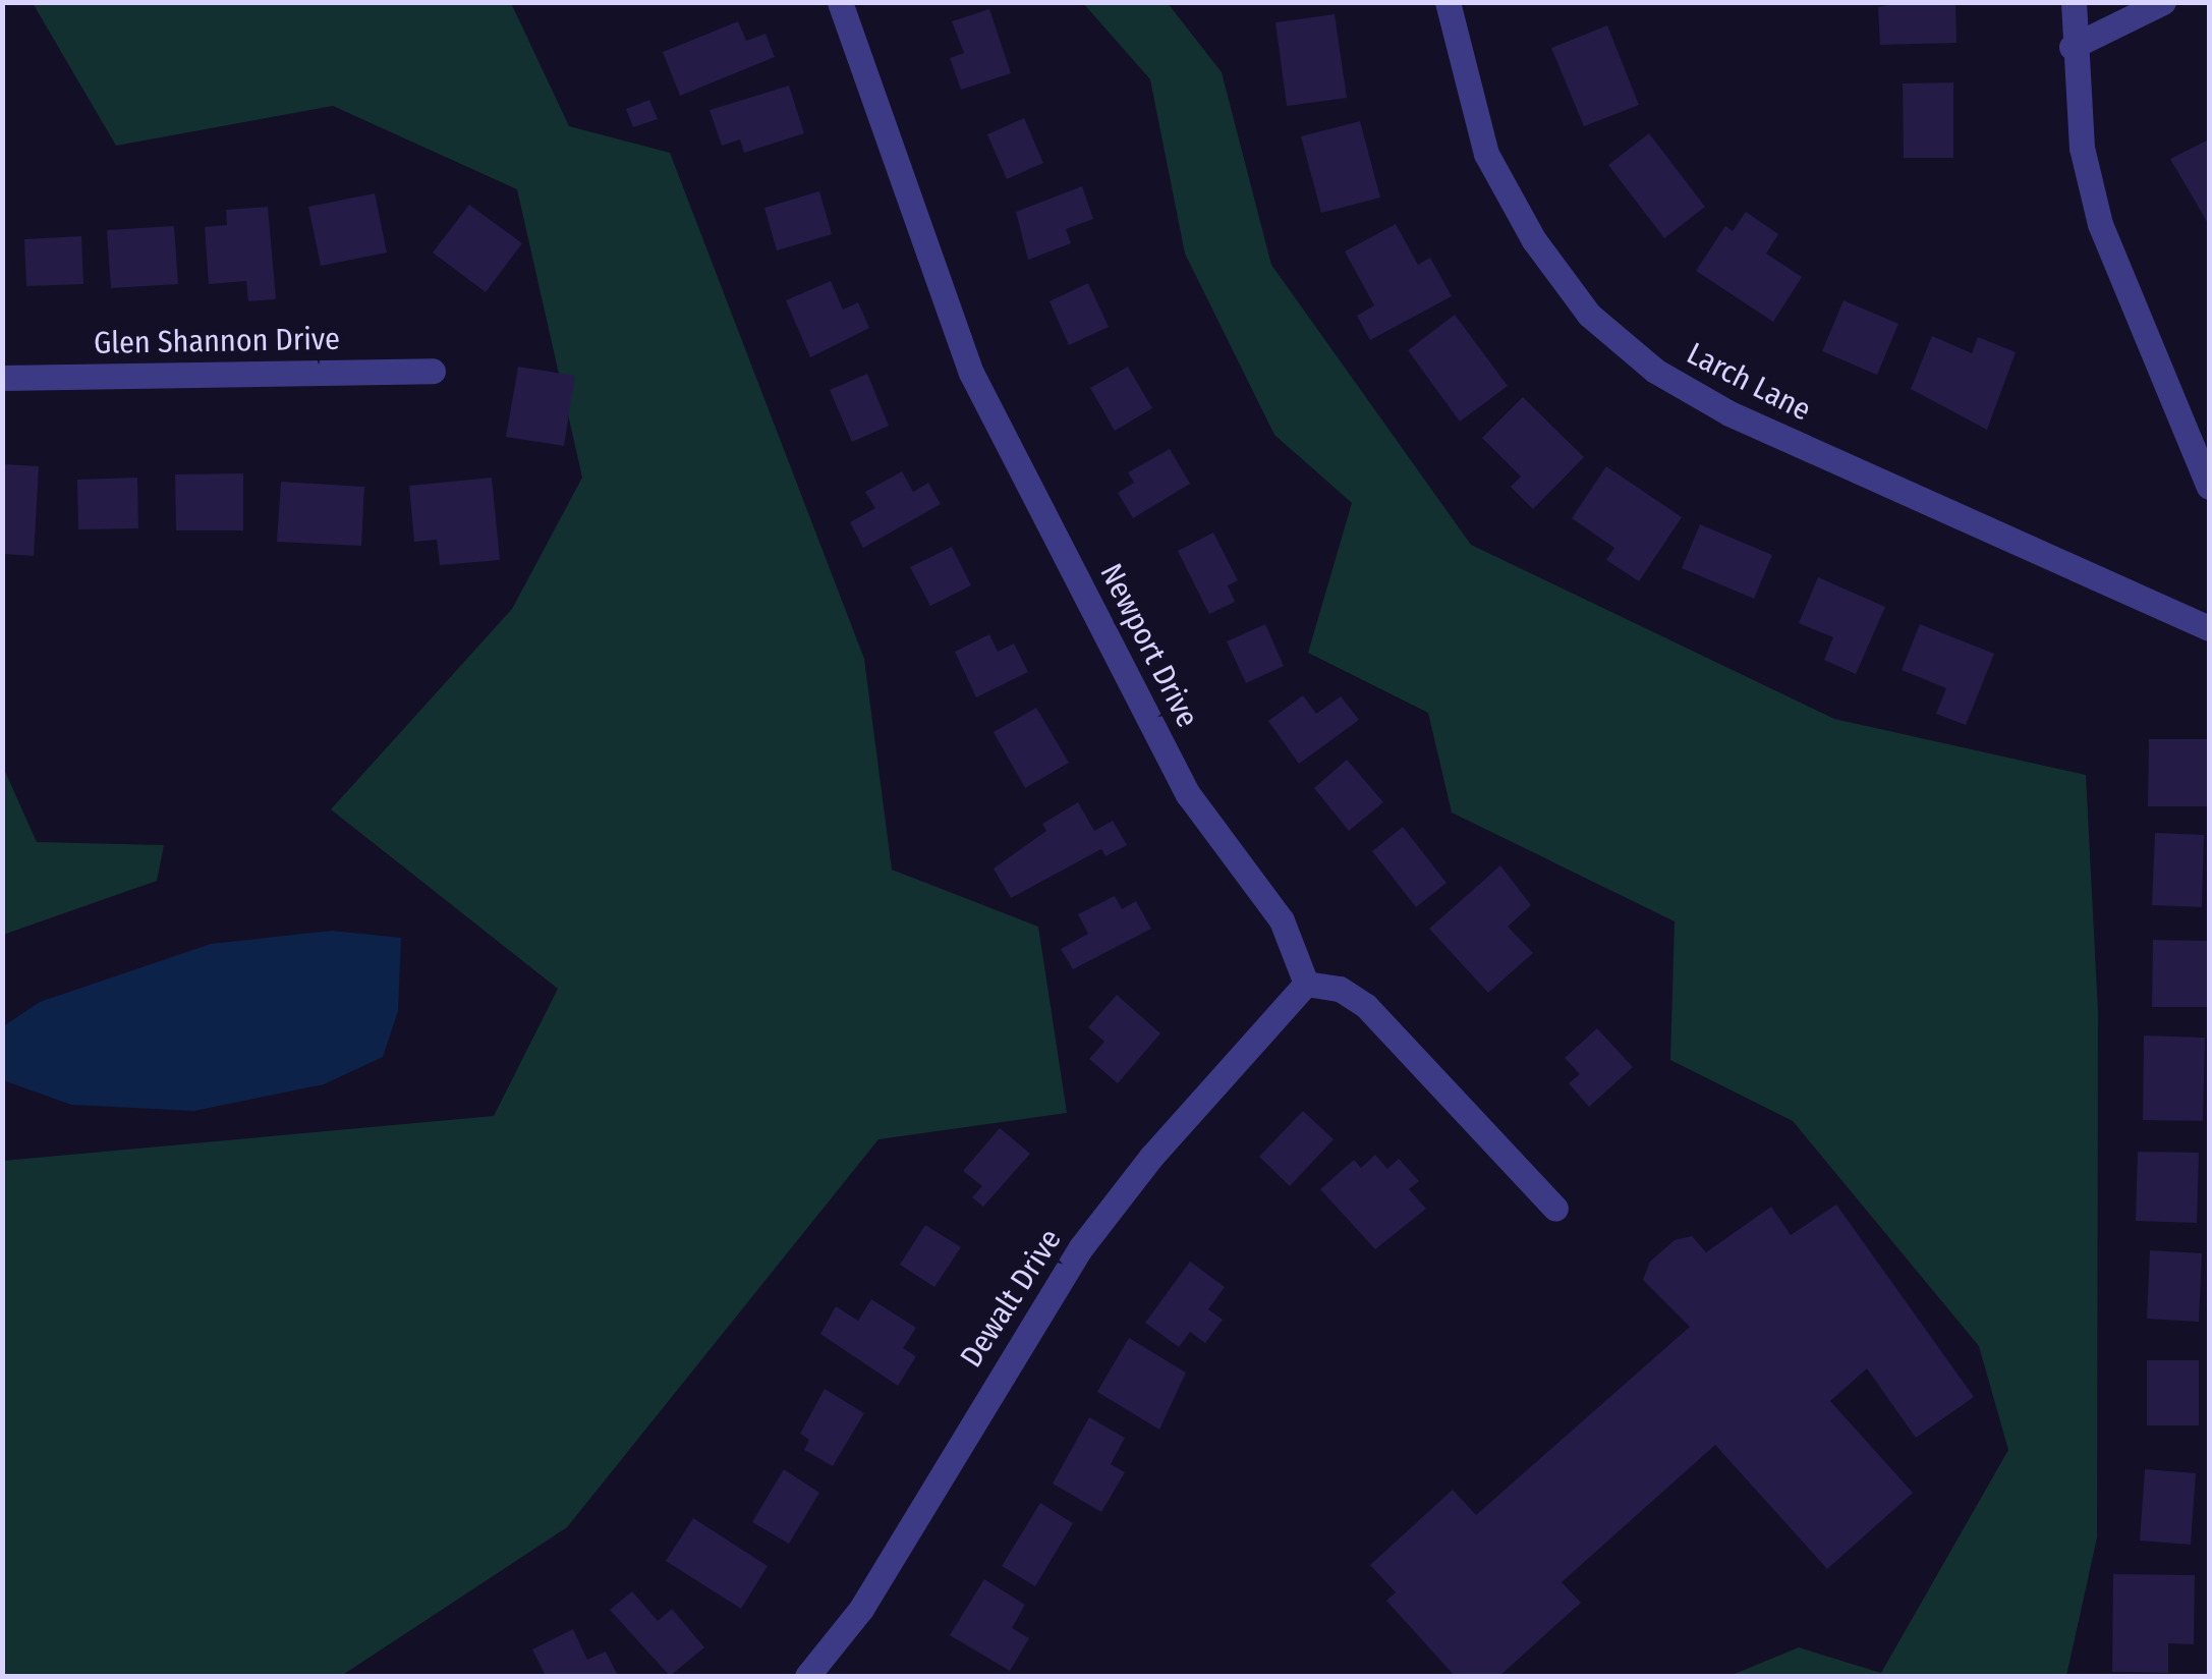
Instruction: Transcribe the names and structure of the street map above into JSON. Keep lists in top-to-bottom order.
{
  "streets": {
    "street": [
      "Glen Shannon Drive",
      "Larch Lane",
      "Newport Drive",
      "Dewalt Drive"
    ]
  },
  "crossings": [
    ["Newport Drive", "Dewalt Drive"]
  ]
}
